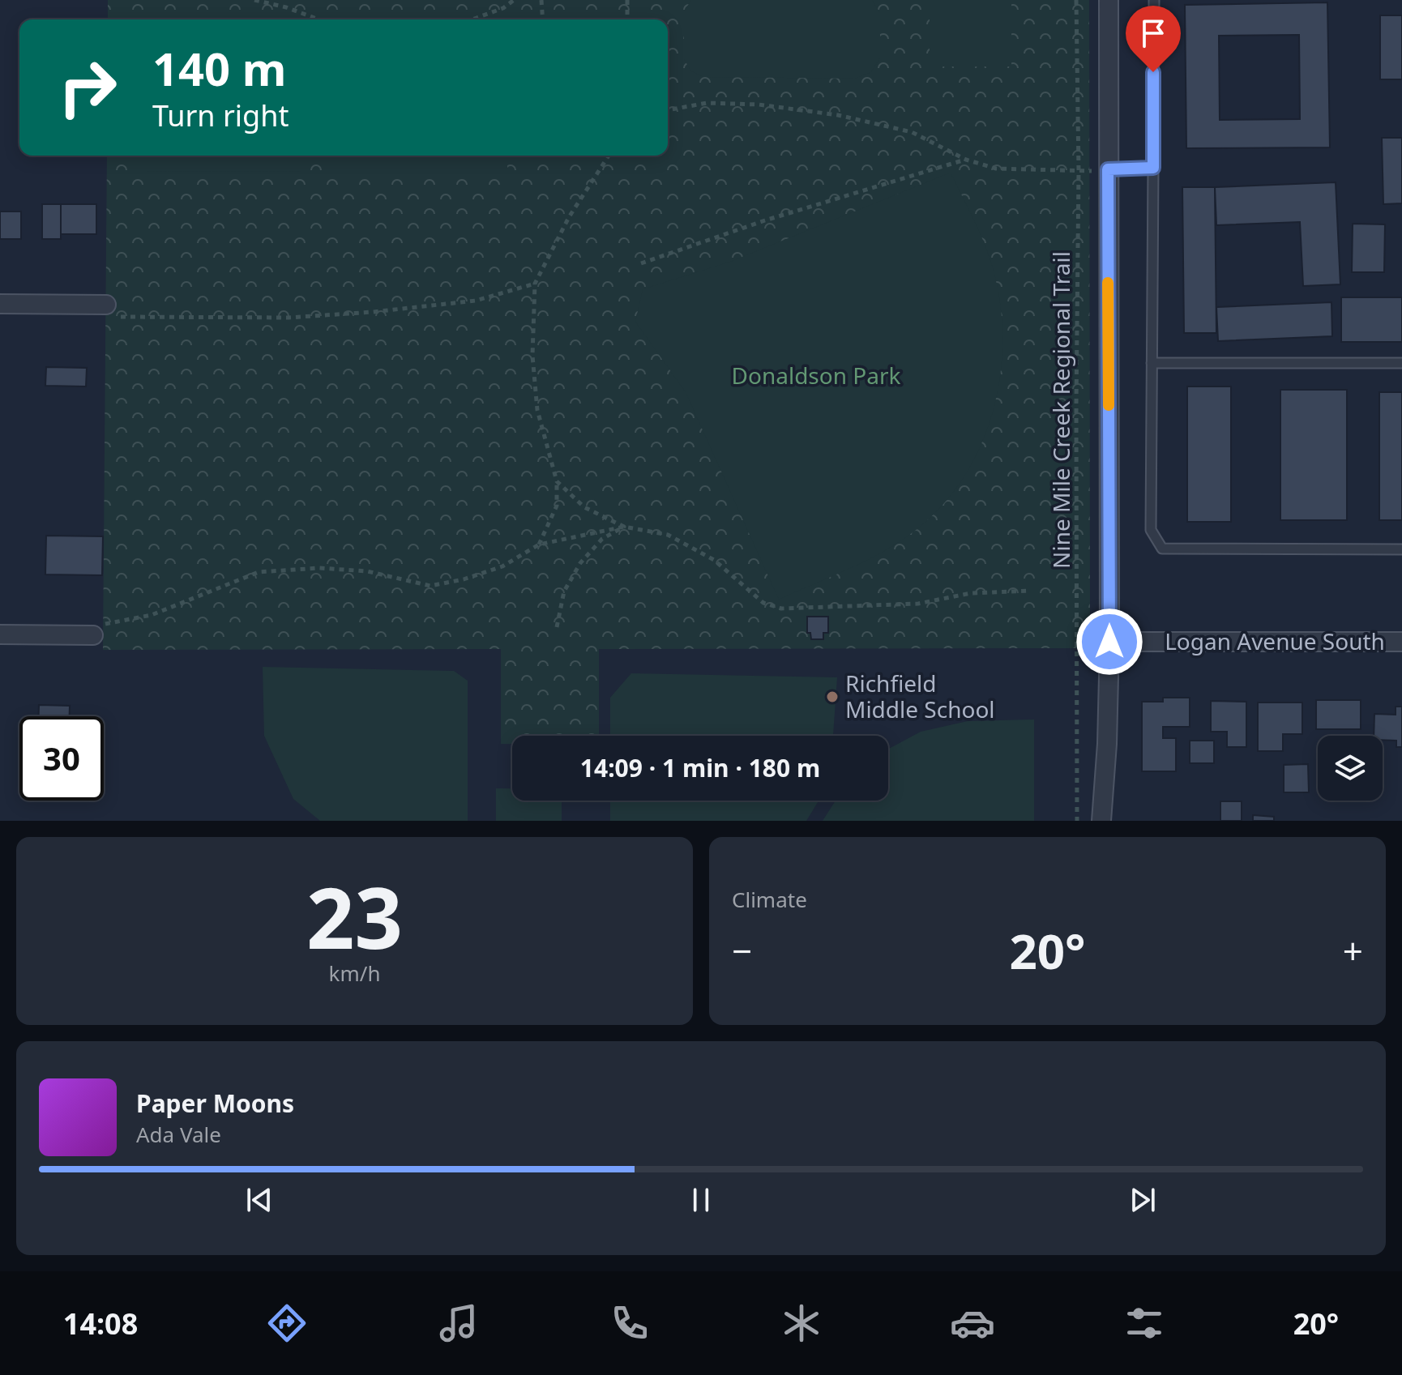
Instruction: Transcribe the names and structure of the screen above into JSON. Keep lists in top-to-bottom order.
{
  "streets": {
    "street": ["Logan Avenue South"],
    "path": ["Nine Mile Creek Regional Trail"]
  },
  "parks": ["Donaldson Park"],
  "places": ["Richfield Middle School"],
  "page": {
    "turn": ["140 m", "Turn right"],
    "limit": "30",
    "trip": "14:09 · 1 min · 180 m",
    "tile": [
      ["23", "km/h"],
      "Climate"
    ],
    "heat": ["−", "20°", "+"],
    "song": ["Paper Moons", "Ada Vale"],
    "tabs": ["14:08", "20°"]
  }
}
